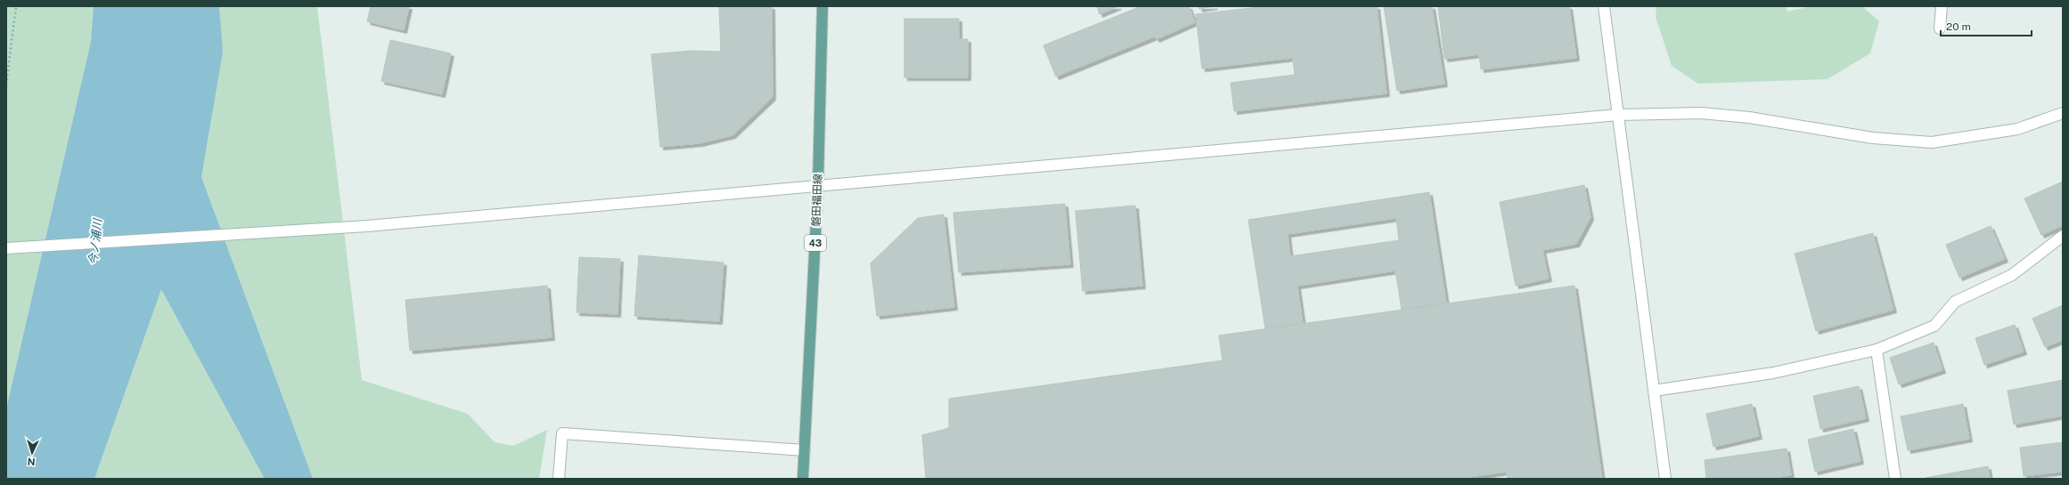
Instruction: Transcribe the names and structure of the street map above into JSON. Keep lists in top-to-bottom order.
{
  "streets": {
    "main road": ["磐田福田線", "43"]
  },
  "water": ["今ノ浦川"],
  "scale_bar": "20 m",
  "north": "bottom"
}
